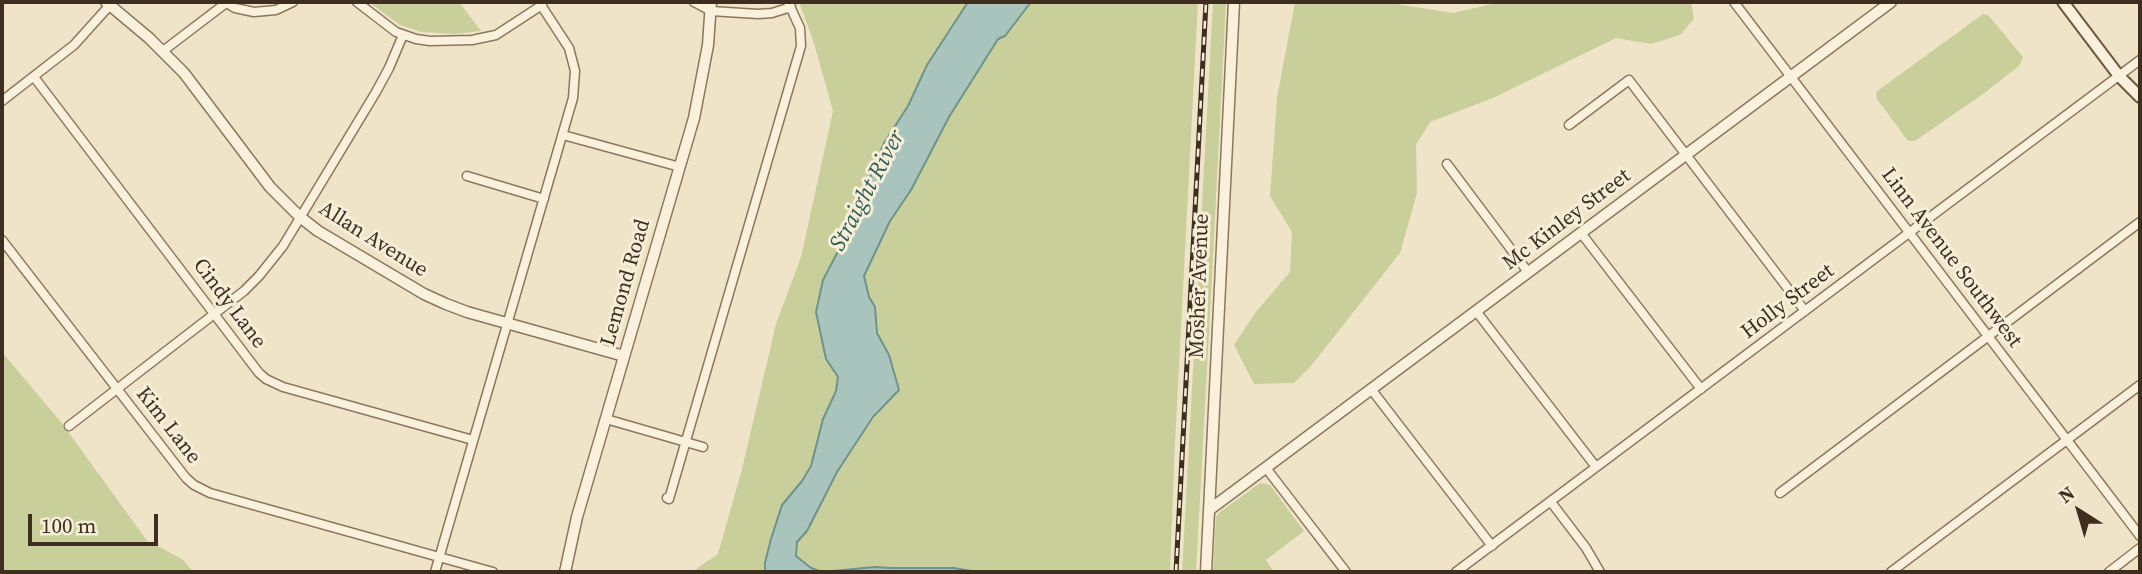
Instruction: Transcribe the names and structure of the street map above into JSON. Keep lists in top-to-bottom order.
{
  "streets": {
    "street": [
      "Mc Kinley Street",
      "Allan Avenue",
      "Linn Avenue Southwest",
      "Lemond Road",
      "Mosher Avenue",
      "Holly Street",
      "Cindy Lane",
      "Kim Lane"
    ]
  },
  "crossings": [
    ["Mc Kinley Street", "Linn Avenue Southwest"],
    ["Mc Kinley Street", "Mosher Avenue"],
    ["Allan Avenue", "Lemond Road"],
    ["Linn Avenue Southwest", "Holly Street"]
  ],
  "water": ["Straight River"],
  "scale_bar": "100 m",
  "north": "top left"
}
